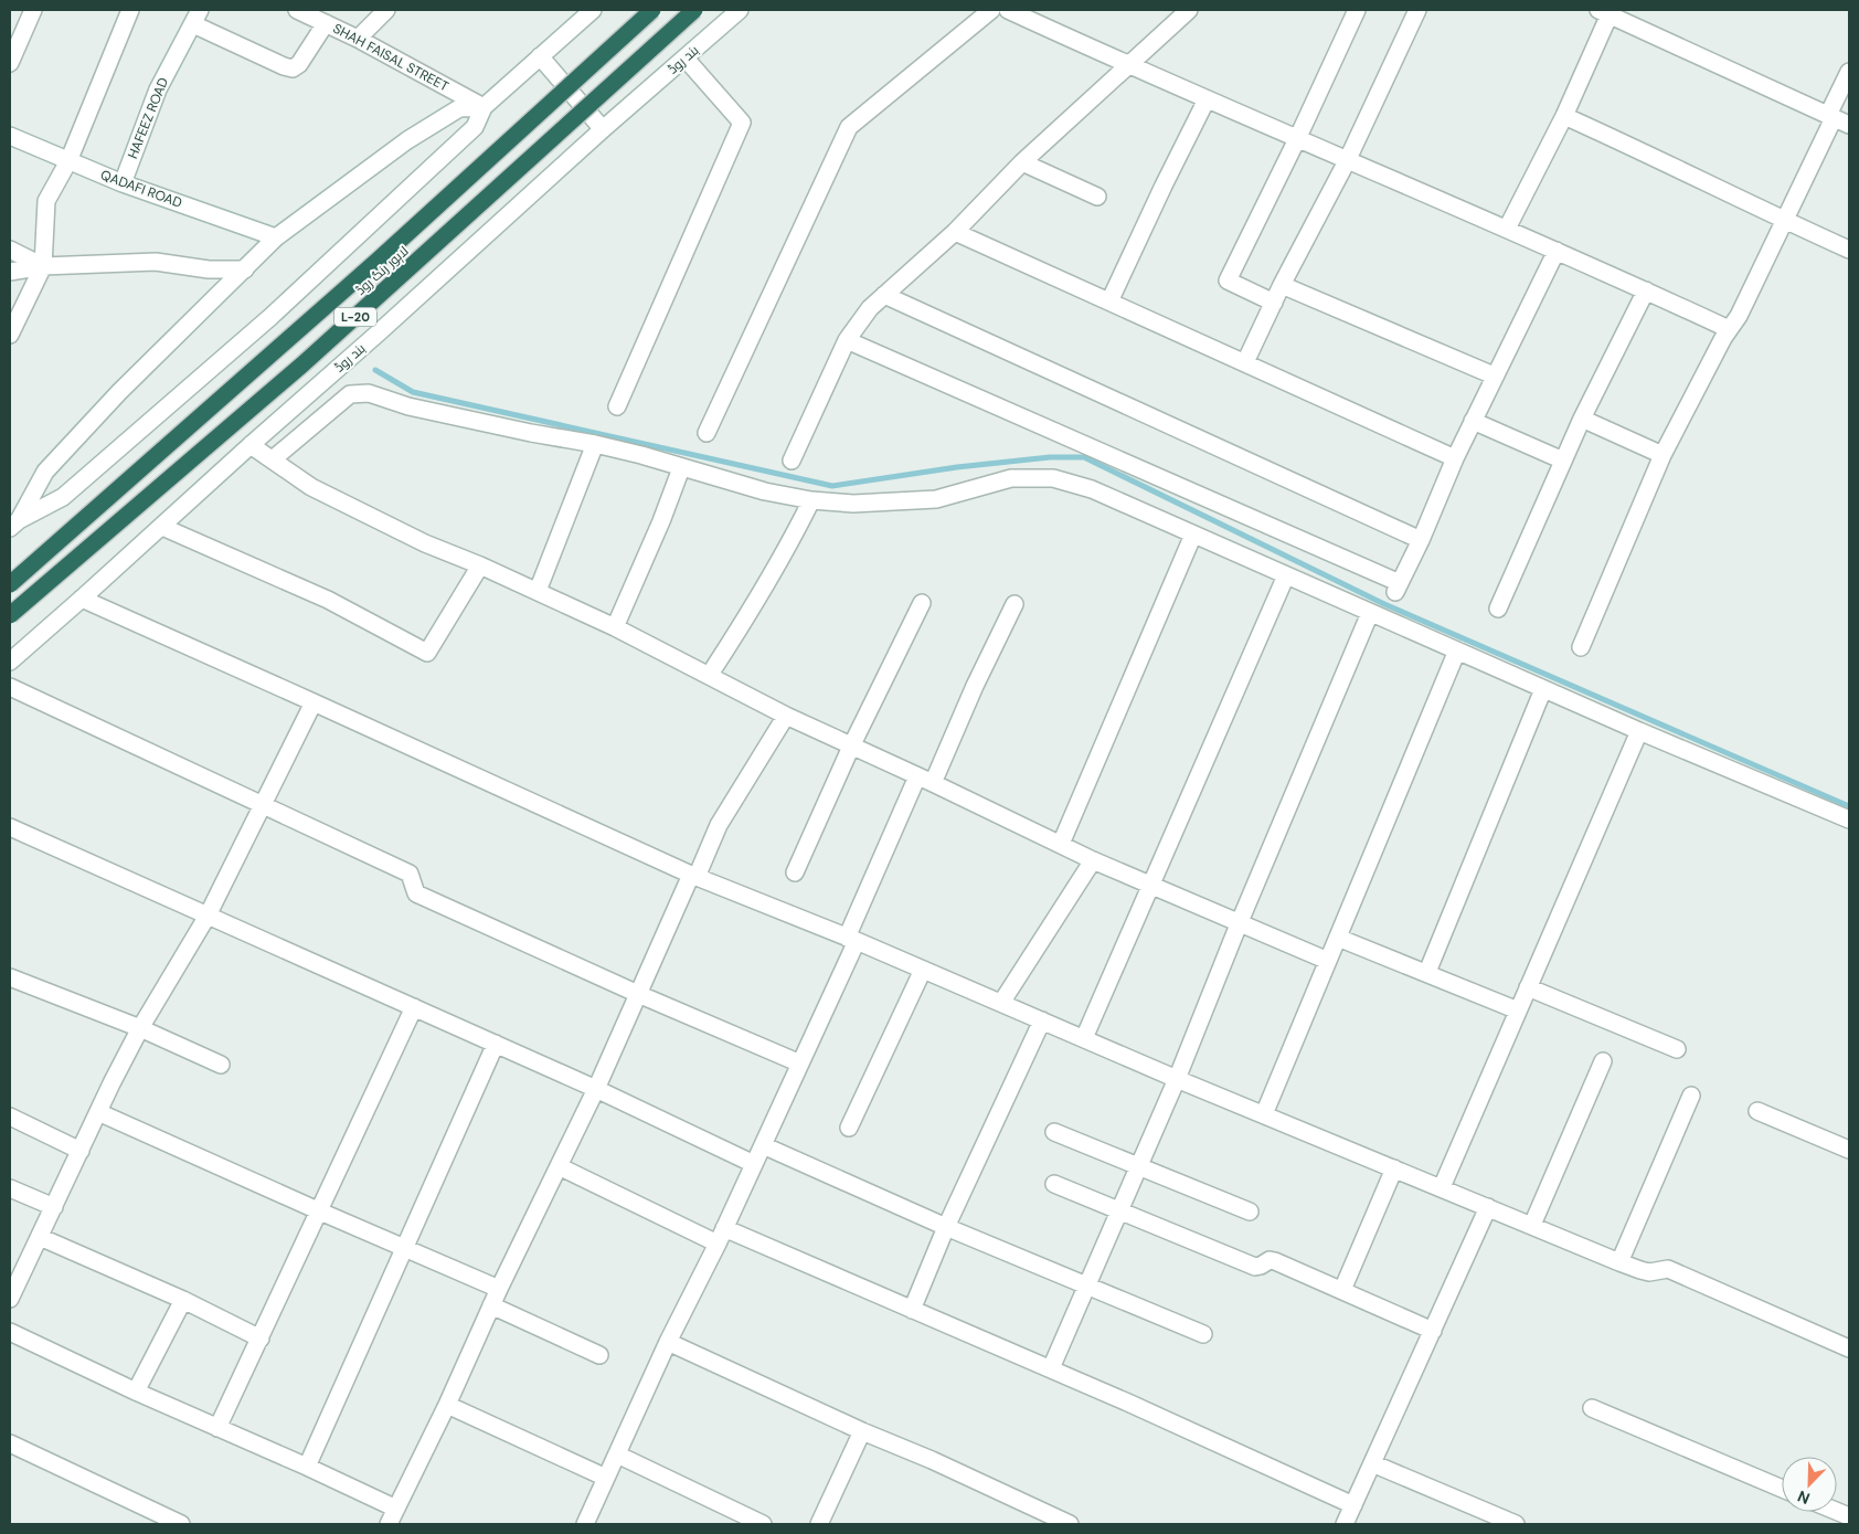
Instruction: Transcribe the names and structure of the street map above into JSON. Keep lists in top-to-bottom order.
{
  "streets": {
    "highway": ["لاہور رنگ روڈ", "L-20"],
    "street": [
      "SHAH FAISAL STREET",
      "بند روڈ",
      "HAFEEZ ROAD",
      "QADAFI ROAD"
    ]
  },
  "crossings": [
    ["HAFEEZ ROAD", "QADAFI ROAD"]
  ],
  "north": "bottom left"
}
